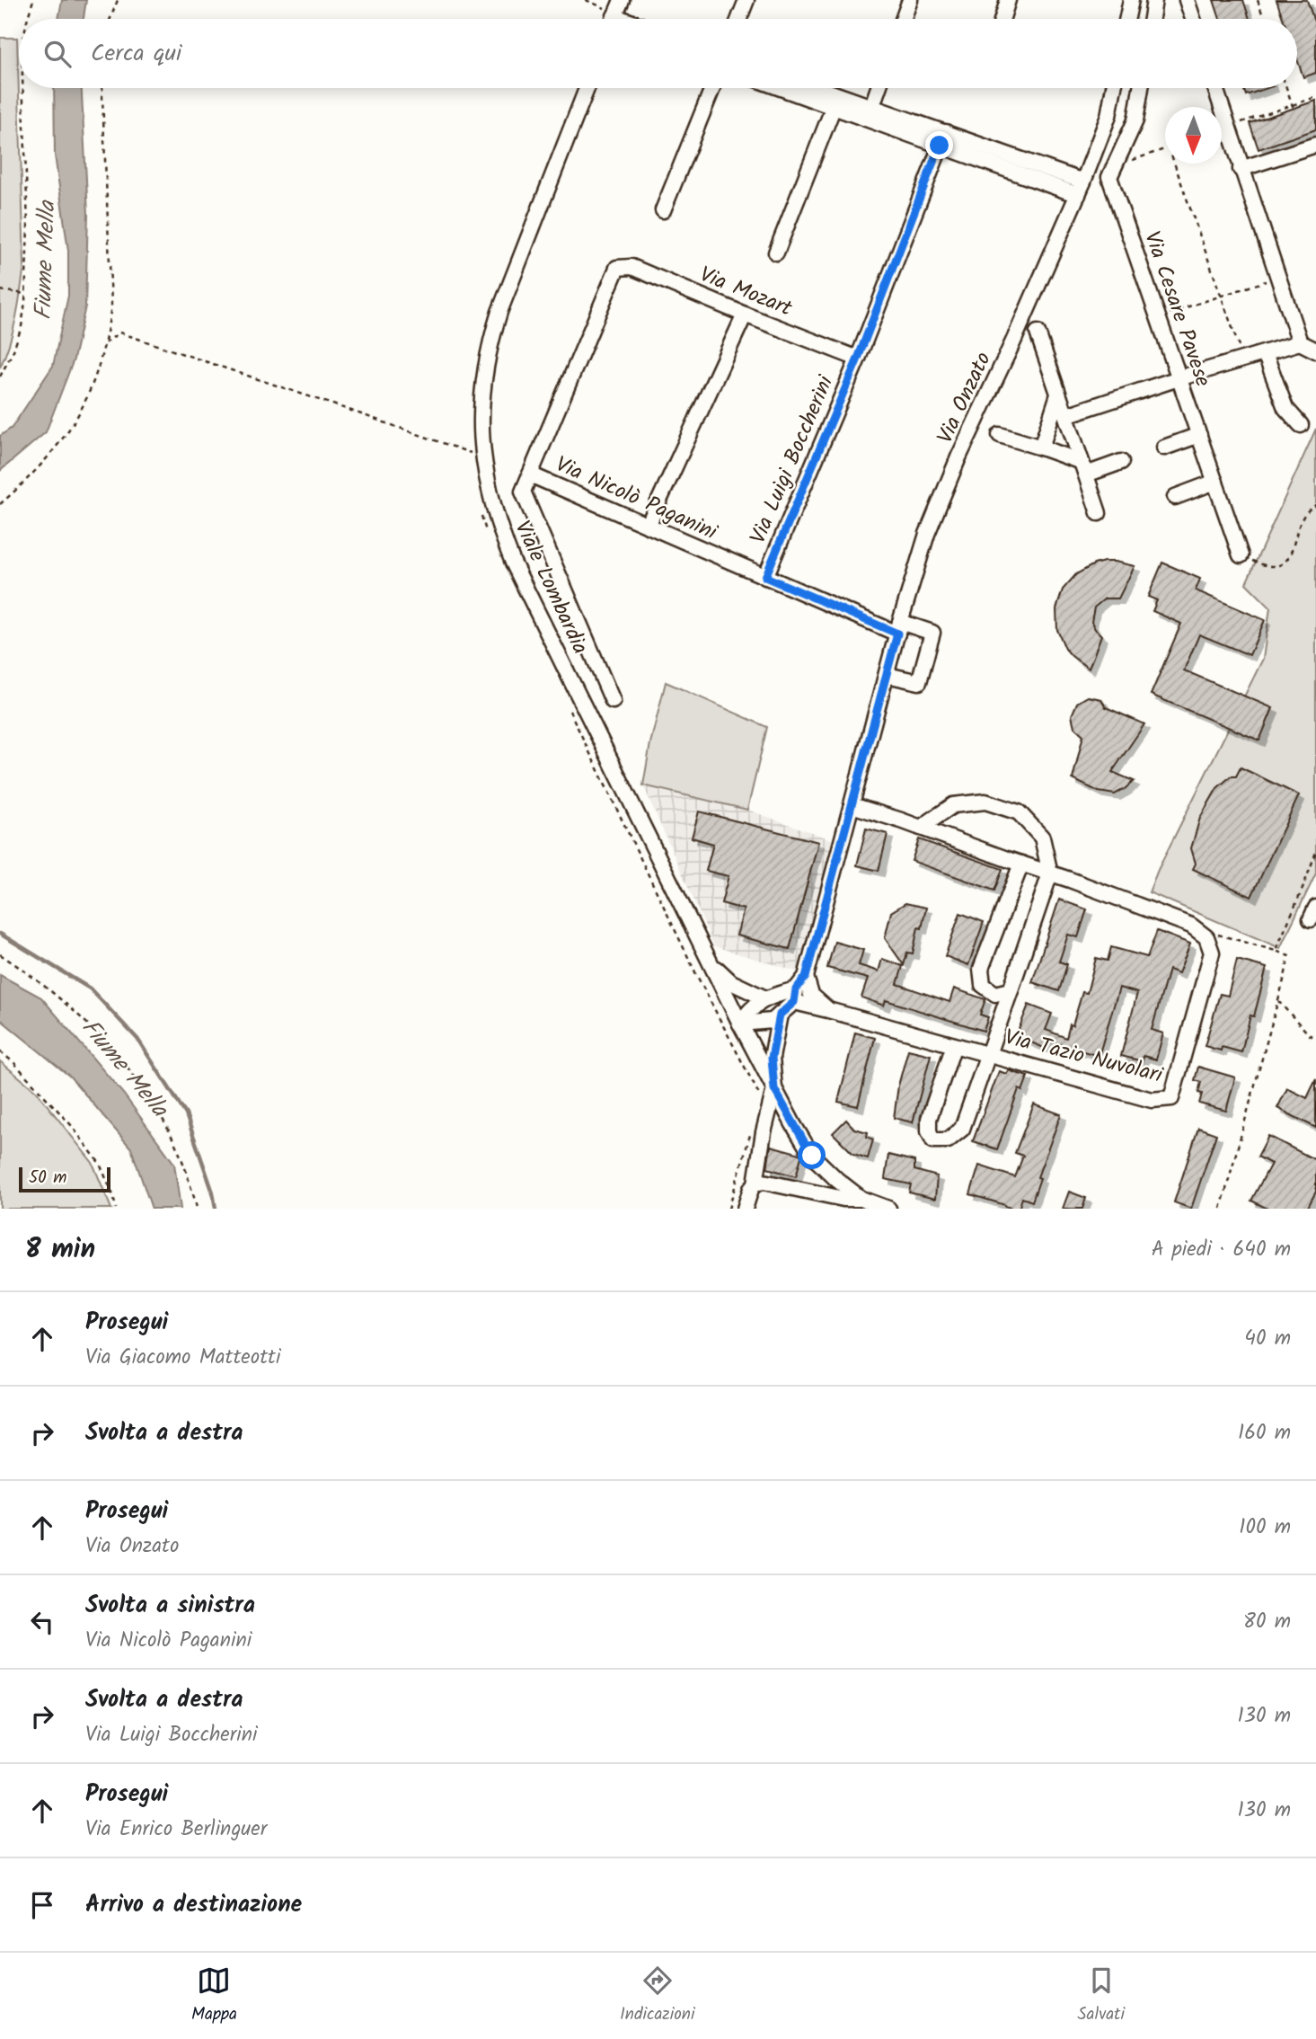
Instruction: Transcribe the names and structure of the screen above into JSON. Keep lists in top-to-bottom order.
{
  "streets": {
    "street": [
      "Via Mozart",
      "Via Cesare Pavese",
      "Via Onzato",
      "Via Luigi Boccherini",
      "Via Nicolò Paganini",
      "Viale Lombardia",
      "Via Tazio Nuvolari"
    ]
  },
  "crossings": [
    ["Via Mozart", "Via Luigi Boccherini"],
    ["Via Mozart", "Via Nicolò Paganini"],
    ["Via Onzato", "Via Nicolò Paganini"],
    ["Via Luigi Boccherini", "Via Nicolò Paganini"]
  ],
  "water": ["Fiume Mella"],
  "scale_bar": "50 m",
  "north": "bottom",
  "page": {
    "search": "Cerca qui",
    "scale": "50 m",
    "heading": ["8 min", "A piedi · 640 m"],
    "list": [
      ["Prosegui", "Via Giacomo Matteotti", "40 m"],
      ["Svolta a destra", "160 m"],
      ["Prosegui", "Via Onzato", "100 m"],
      ["Svolta a sinistra", "Via Nicolò Paganini", "80 m"],
      ["Svolta a destra", "Via Luigi Boccherini", "130 m"],
      ["Prosegui", "Via Enrico Berlinguer", "130 m"],
      "Arrivo a destinazione"
    ],
    "nav": ["Mappa", "Indicazioni", "Salvati"]
  }
}
